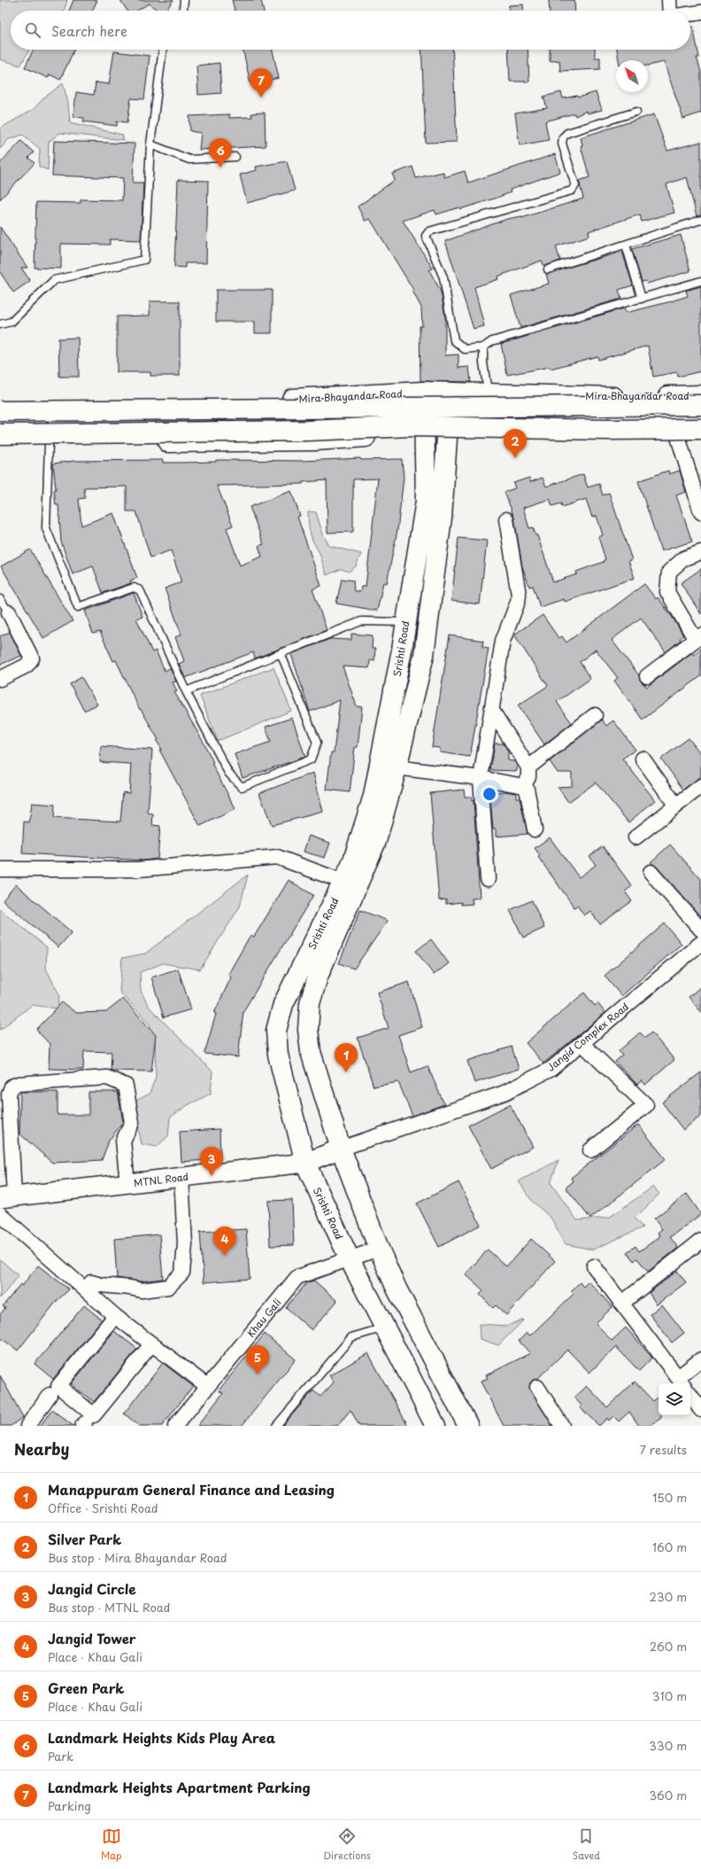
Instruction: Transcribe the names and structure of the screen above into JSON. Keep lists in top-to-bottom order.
{
  "streets": {
    "main road": ["Mira Bhayandar Road", "Srishti Road"],
    "street": ["Jangid Complex Road", "MTNL Road", "Khau Gali"]
  },
  "crossings": [
    ["Mira Bhayandar Road", "Srishti Road"],
    ["Srishti Road", "Jangid Complex Road"],
    ["Srishti Road", "MTNL Road"],
    ["Srishti Road", "Khau Gali"],
    ["Jangid Complex Road", "MTNL Road"]
  ],
  "north": "top left",
  "page": {
    "search": "Search here",
    "pins": [
      "7",
      "6",
      "2",
      "1",
      "3",
      "4",
      "5"
    ],
    "heading": ["Nearby", "7 results"],
    "list": [
      {
        "mark": "1",
        "name": "Manappuram General Finance and Leasing",
        "note": "Office · Srishti Road",
        "value": "150 m"
      },
      {
        "mark": "2",
        "name": "Silver Park",
        "note": "Bus stop · Mira Bhayandar Road",
        "value": "160 m"
      },
      {
        "mark": "3",
        "name": "Jangid Circle",
        "note": "Bus stop · MTNL Road",
        "value": "230 m"
      },
      {
        "mark": "4",
        "name": "Jangid Tower",
        "note": "Place · Khau Gali",
        "value": "260 m"
      },
      {
        "mark": "5",
        "name": "Green Park",
        "note": "Place · Khau Gali",
        "value": "310 m"
      },
      {
        "mark": "6",
        "name": "Landmark Heights Kids Play Area",
        "note": "Park",
        "value": "330 m"
      },
      {
        "mark": "7",
        "name": "Landmark Heights Apartment Parking",
        "note": "Parking",
        "value": "360 m"
      }
    ],
    "nav": ["Map", "Directions", "Saved"]
  }
}
